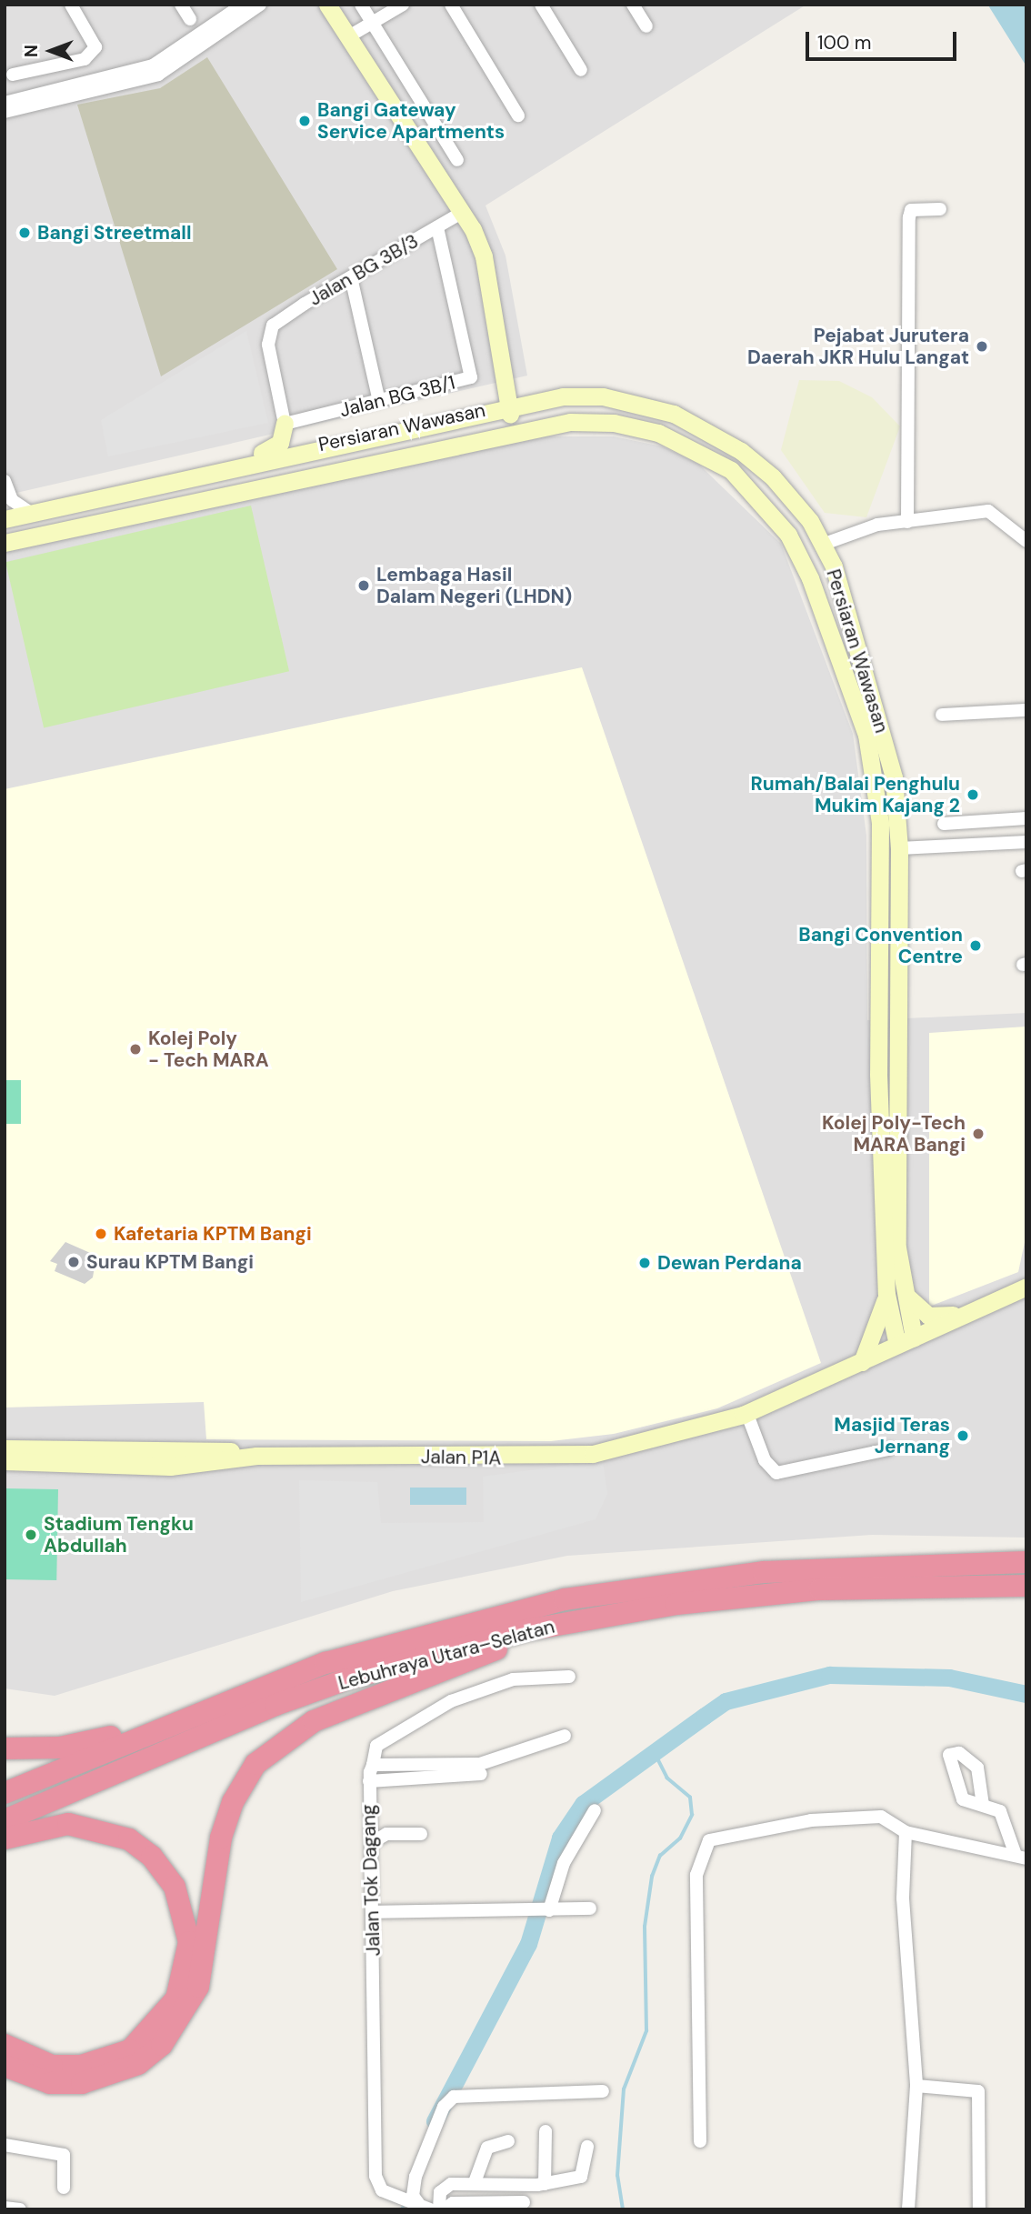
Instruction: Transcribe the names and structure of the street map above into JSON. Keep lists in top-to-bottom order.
{
  "streets": {
    "highway": ["Lebuhraya Utara–Selatan"],
    "main road": ["Persiaran Wawasan", "Jalan P1A"],
    "street": ["Jalan BG 3B/3", "Jalan BG 3B/1", "Jalan Tok Dagang"]
  },
  "crossings": [
    ["Jalan BG 3B/3", "Jalan BG 3B/1"],
    ["Persiaran Wawasan", "Jalan P1A"]
  ],
  "places": [
    "Bangi Gateway Service Apartments",
    "Bangi Streetmall",
    "Pejabat Jurutera Daerah JKR Hulu Langat",
    "Lembaga Hasil Dalam Negeri (LHDN)",
    "Rumah/Balai Penghulu Mukim Kajang 2",
    "Bangi Convention Centre",
    "Kolej Poly - Tech MARA",
    "Kolej Poly-Tech MARA Bangi",
    "Kafetaria KPTM Bangi",
    "Surau KPTM Bangi",
    "Dewan Perdana",
    "Masjid Teras Jernang",
    "Stadium Tengku Abdullah"
  ],
  "scale_bar": "100 m",
  "north": "left"
}
